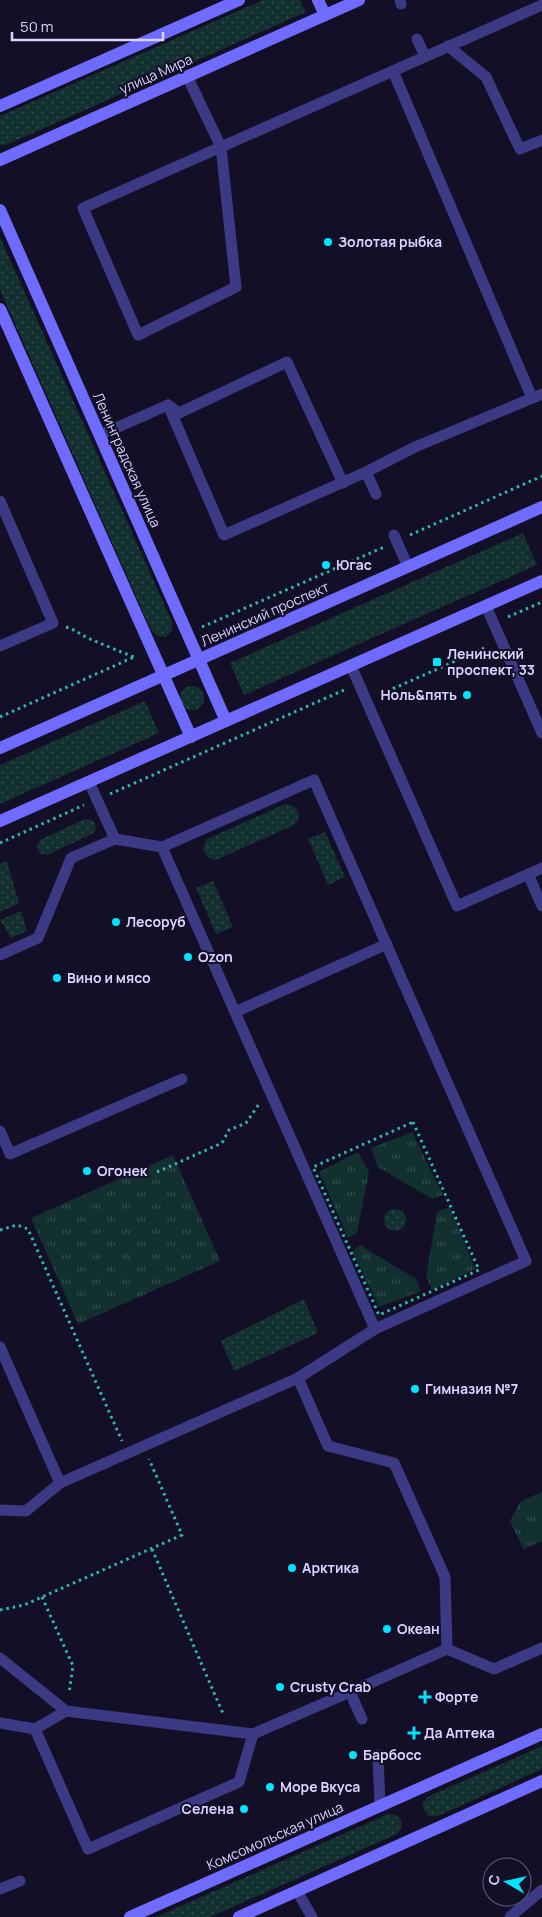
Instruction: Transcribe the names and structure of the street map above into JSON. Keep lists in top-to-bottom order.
{
  "streets": {
    "street": [
      "улица Мира",
      "Ленинградская улица",
      "Ленинский проспект",
      "Комсомольская улица"
    ]
  },
  "crossings": [
    ["Ленинградская улица", "Ленинский проспект"]
  ],
  "places": {
    "other": [
      "Золотая рыбка",
      "Югас",
      "Ноль&пять",
      "Лесоруб",
      "Ozon",
      "Вино и мясо",
      "Огонек",
      "Гимназия №7",
      "Арктика",
      "Океан",
      "Crusty Crab",
      "Барбосс",
      "Море Вкуса",
      "Селена"
    ],
    "transit": ["Ленинский проспект, 33"],
    "health": ["Форте", "Да Аптека"]
  },
  "scale_bar": "50 m",
  "north": "left"
}
